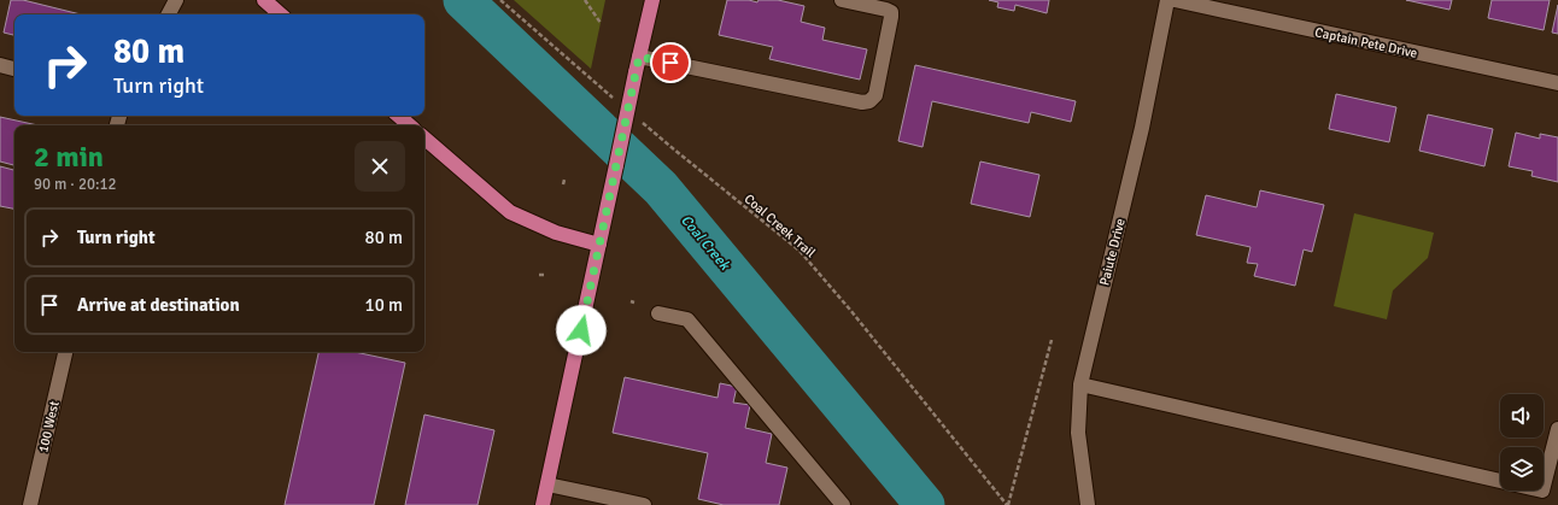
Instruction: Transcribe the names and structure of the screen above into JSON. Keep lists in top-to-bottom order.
{
  "streets": {
    "street": ["Captain Pete Drive", "Paiute Drive", "100 West"],
    "path": ["Coal Creek Trail"]
  },
  "water": ["Coal Creek"],
  "page": {
    "turn": ["80 m", "Turn right"],
    "heading": ["2 min", "90 m · 20:12"],
    "list": [
      {
        "name": "Turn right",
        "value": "80 m"
      },
      {
        "name": "Arrive at destination",
        "value": "10 m"
      }
    ]
  }
}
